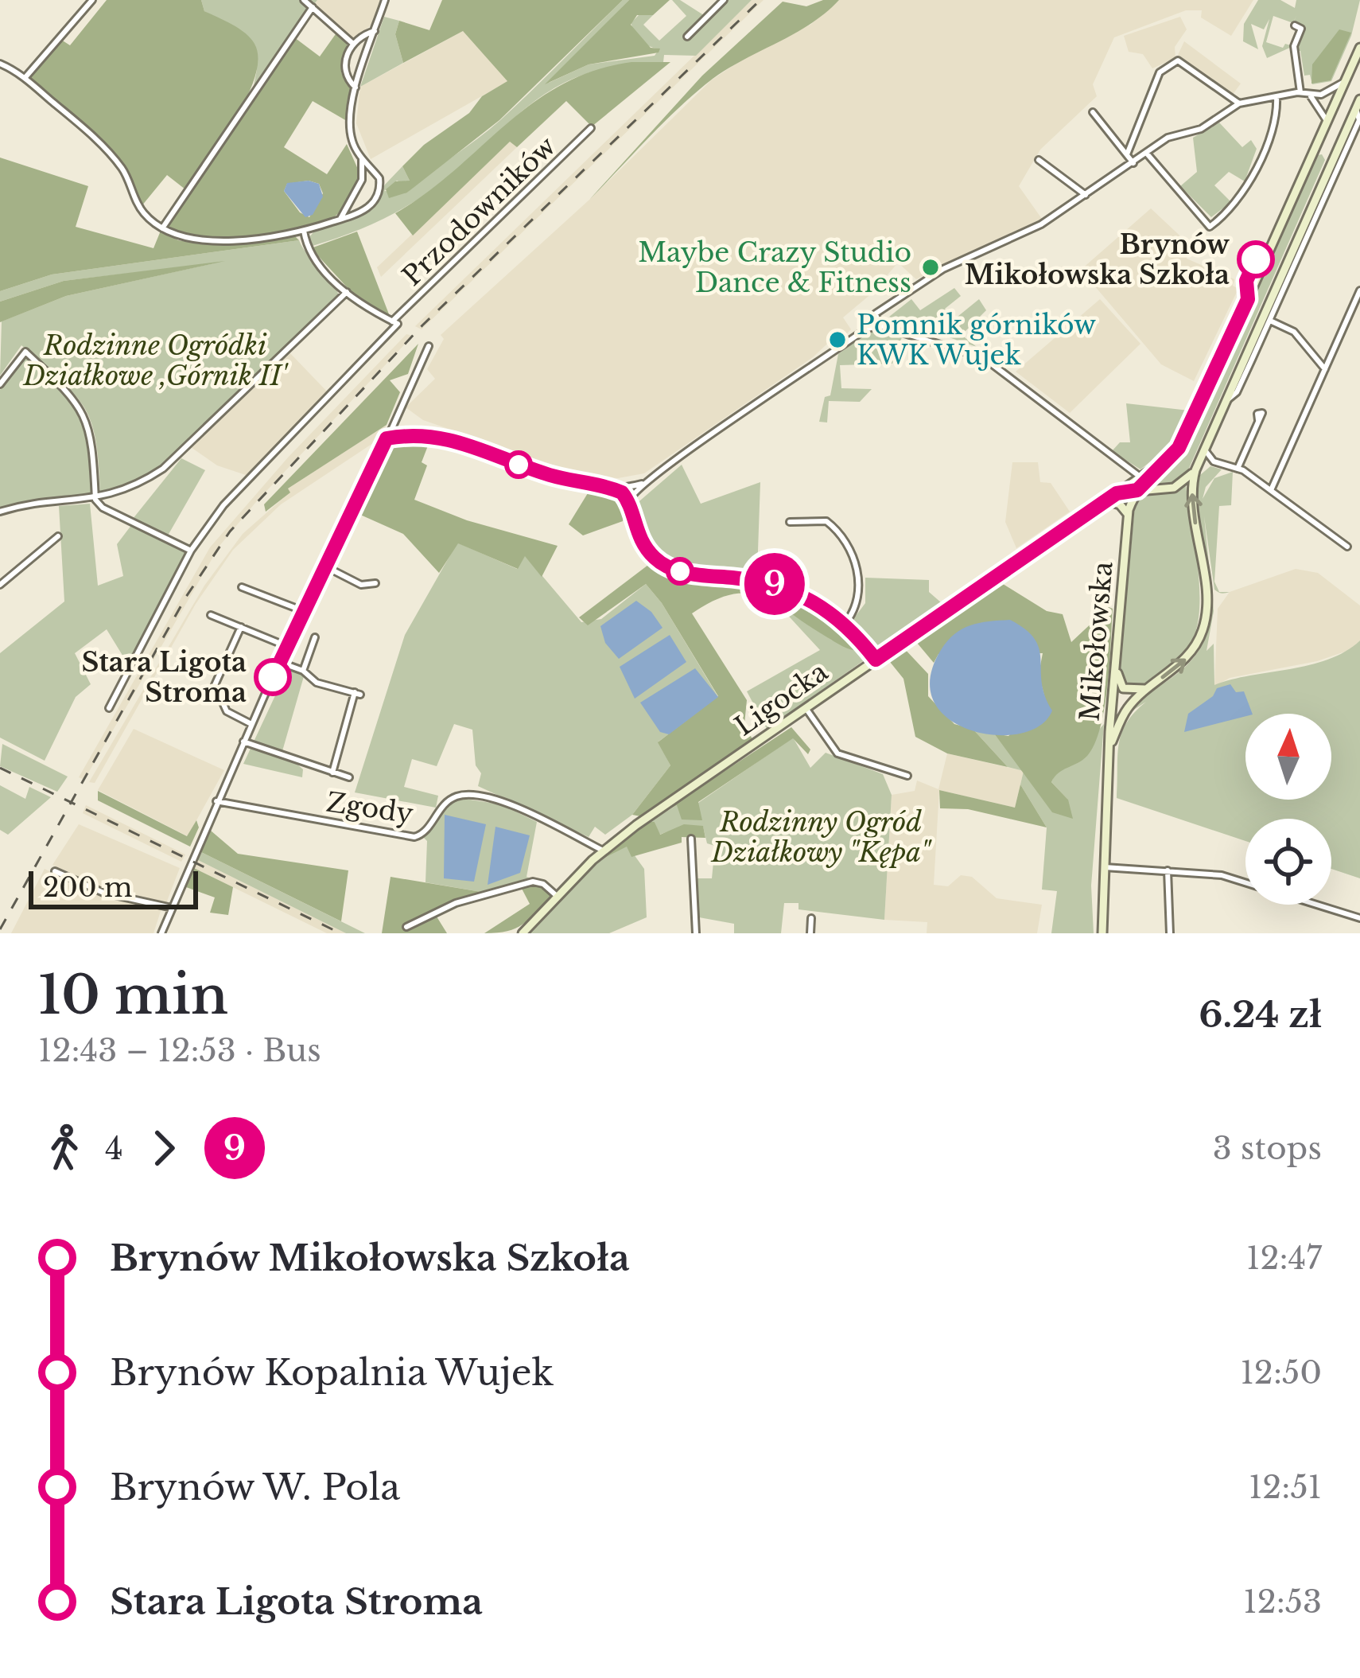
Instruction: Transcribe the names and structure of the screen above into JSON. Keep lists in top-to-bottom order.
{
  "streets": {
    "main road": ["Mikołowska", "Ligocka"],
    "street": ["Przodowników", "Zgody"]
  },
  "crossings": [
    ["Mikołowska", "Ligocka"],
    ["Ligocka", "Zgody"]
  ],
  "parks": ["Rodzinne Ogródki Działkowe ,Górnik II'", "Rodzinny Ogród Działkowy \"Kępa\""],
  "places": [
    "Brynów Mikołowska Szkoła",
    "Maybe Crazy Studio Dance & Fitness",
    "Pomnik górników KWK Wujek",
    "Stara Ligota Stroma"
  ],
  "lines": ["bus line 9"],
  "scale_bar": "200 m",
  "north": "top",
  "page": {
    "on_map": "9",
    "scale": "200 m",
    "heading": ["10 min", "12:43 – 12:53 · Bus", "6.24 zł"],
    "legs": ["4", "9", "3 stops"],
    "list": [
      {
        "name": "Brynów Mikołowska Szkoła",
        "value": "12:47"
      },
      {
        "name": "Brynów Kopalnia Wujek",
        "value": "12:50"
      },
      {
        "name": "Brynów W. Pola",
        "value": "12:51"
      },
      {
        "name": "Stara Ligota Stroma",
        "value": "12:53"
      }
    ]
  }
}
